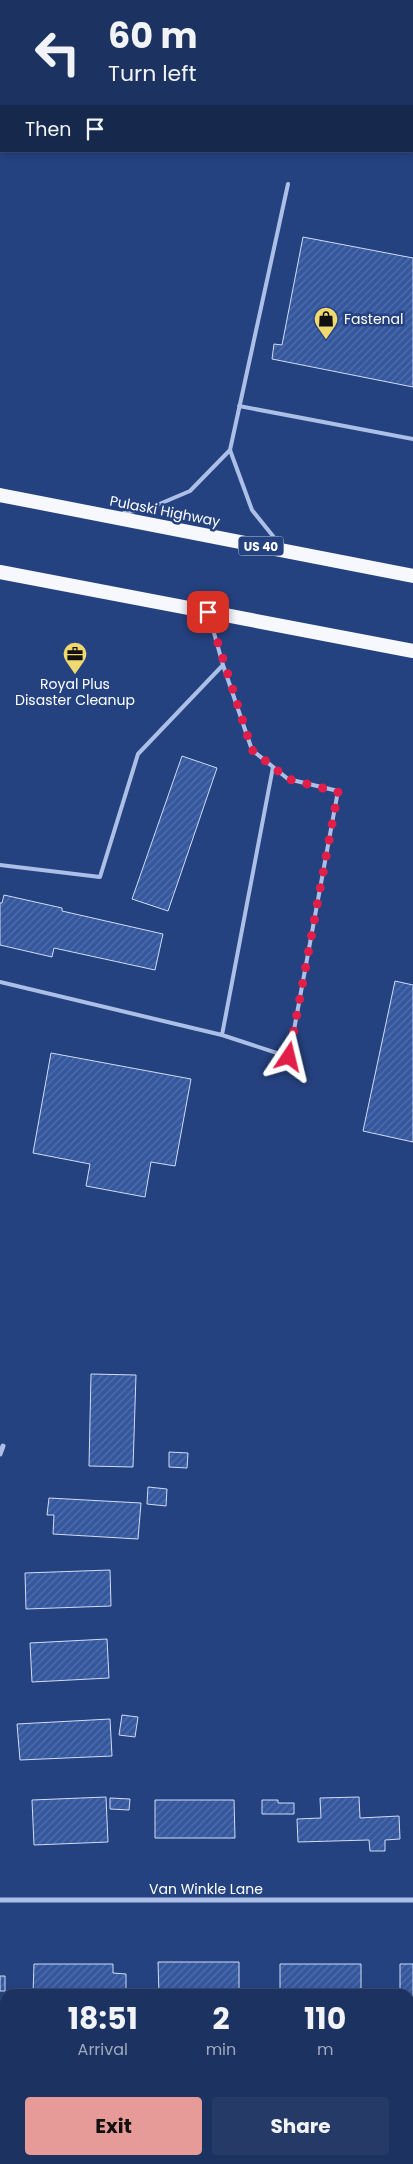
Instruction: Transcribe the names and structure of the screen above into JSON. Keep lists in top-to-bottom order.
{
  "streets": {
    "highway": ["Pulaski Highway", "US 40"],
    "street": ["Van Winkle Lane"]
  },
  "places": {
    "shop": ["Fastenal"],
    "office": ["Royal Plus Disaster Cleanup"]
  },
  "page": {
    "turn": ["60 m", "Turn left"],
    "then": "Then",
    "eta": [
      "18:51",
      "Arrival",
      "2",
      "min",
      "110",
      "m"
    ],
    "buttons": ["Exit", "Share"]
  }
}
